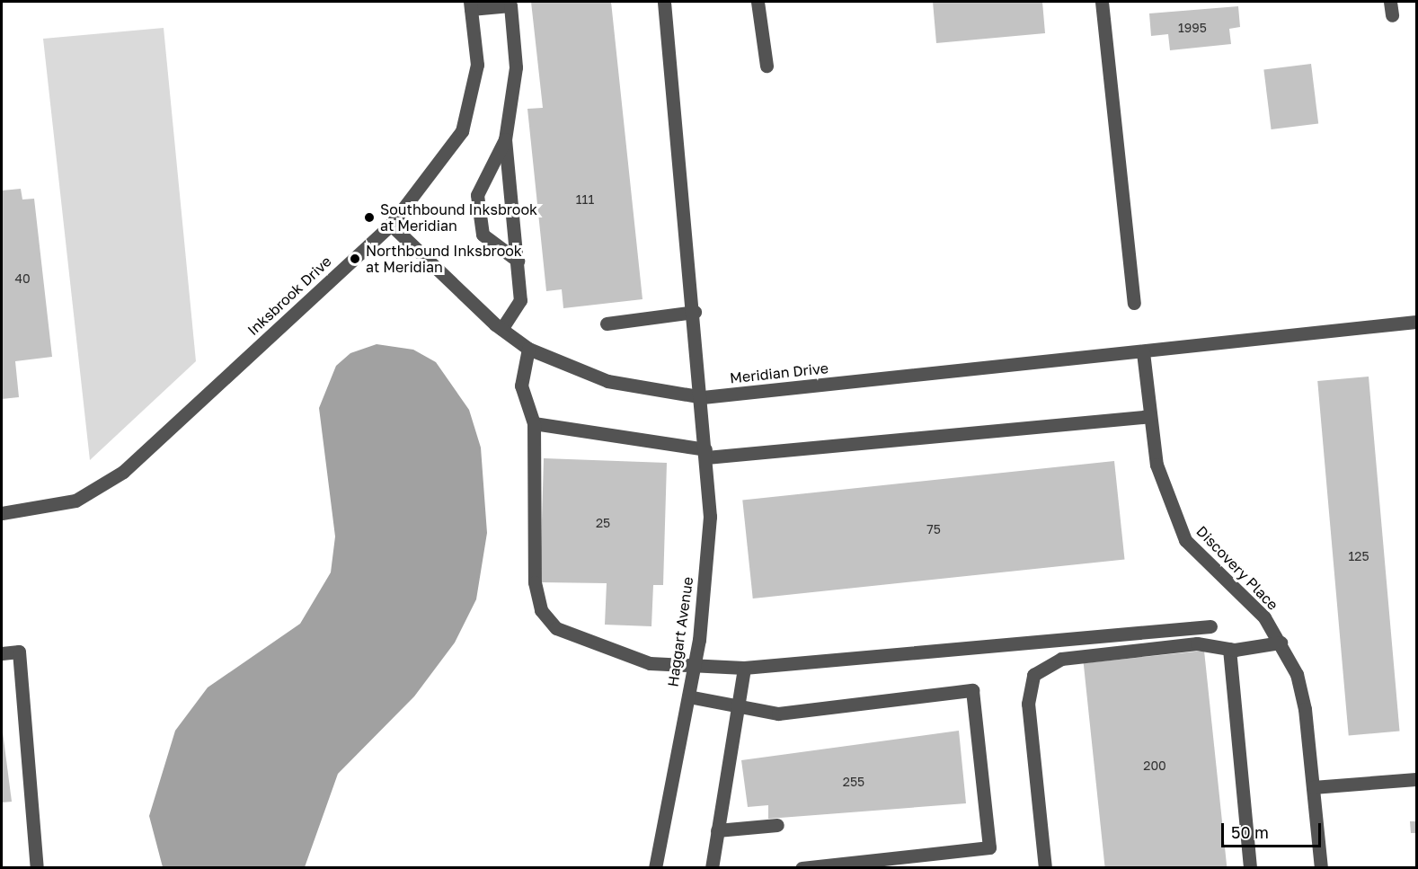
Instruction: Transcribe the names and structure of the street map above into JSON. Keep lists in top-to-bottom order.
{
  "streets": {
    "street": [
      "Inksbrook Drive",
      "Meridian Drive",
      "Discovery Place",
      "Haggart Avenue"
    ]
  },
  "crossings": [
    ["Inksbrook Drive", "Meridian Drive"],
    ["Meridian Drive", "Discovery Place"],
    ["Meridian Drive", "Haggart Avenue"]
  ],
  "places": ["Southbound Inksbrook at Meridian", "Northbound Inksbrook at Meridian"],
  "house_numbers": [
    "1995",
    "111",
    "40",
    "25",
    "75",
    "125",
    "200",
    "255"
  ],
  "scale_bar": "50 m"
}
